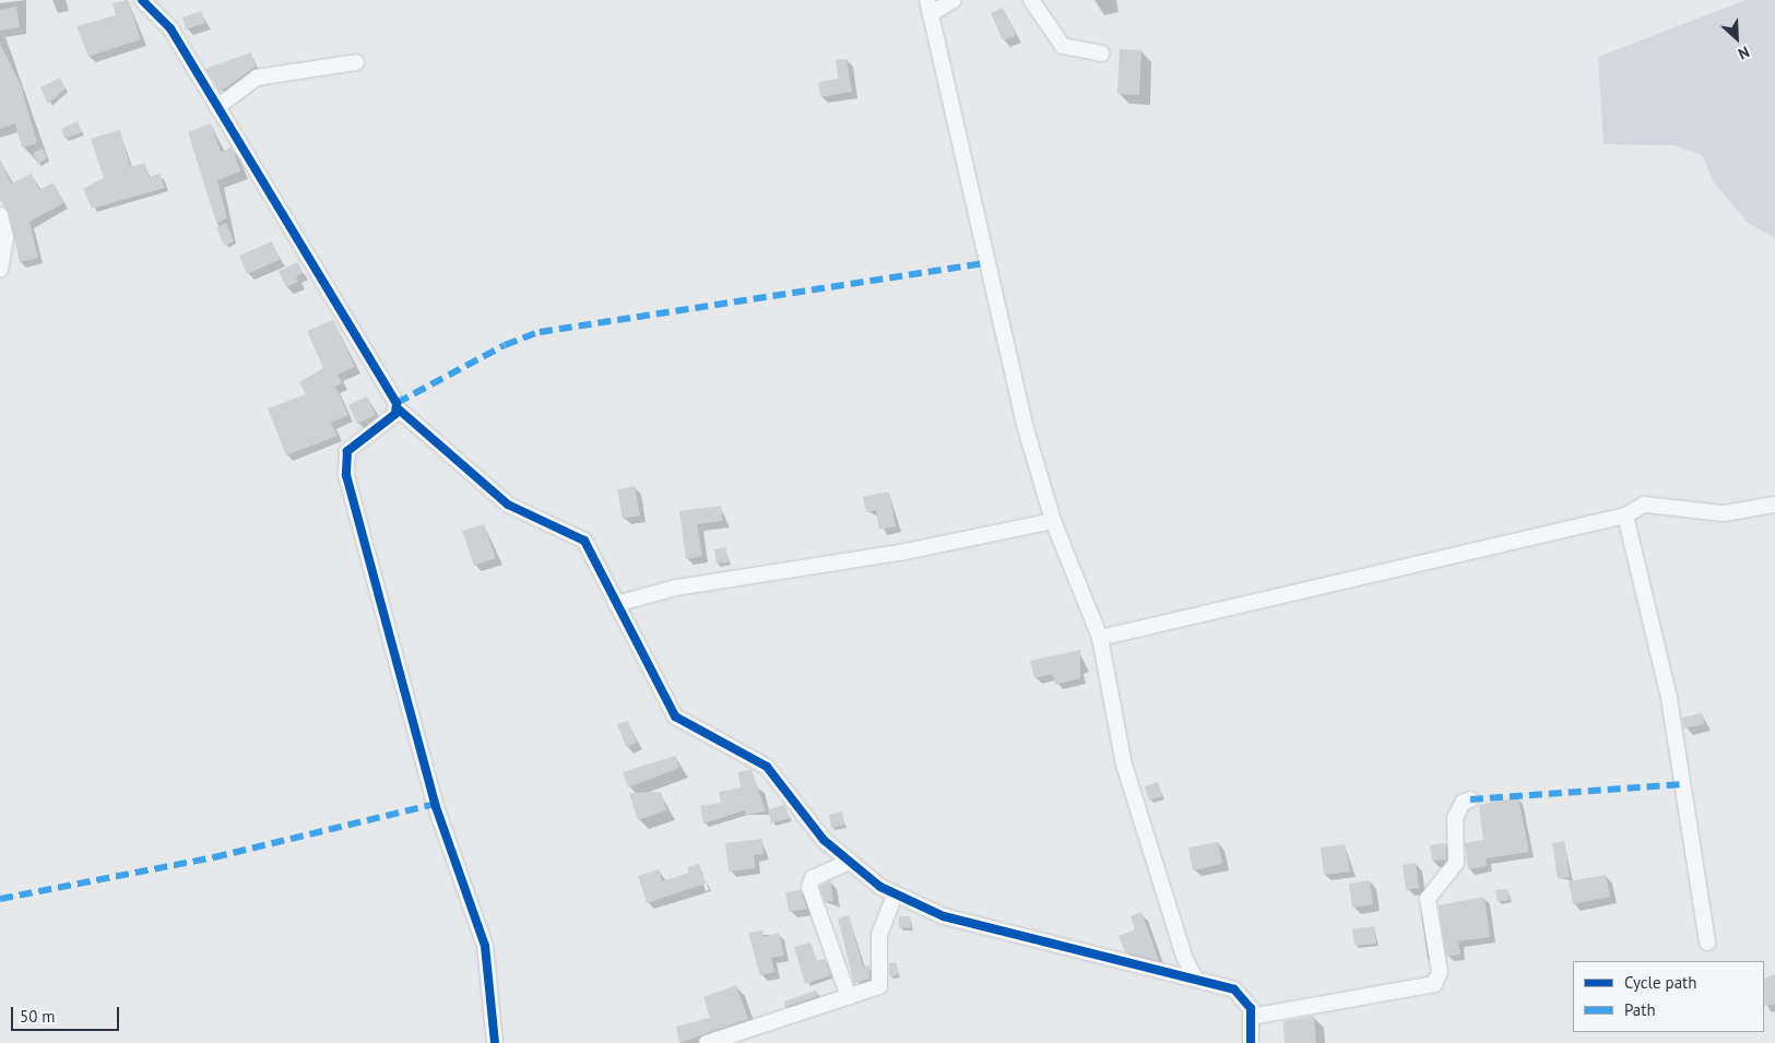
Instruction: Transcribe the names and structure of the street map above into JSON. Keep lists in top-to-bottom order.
{
  "legend": ["Cycle path", "Path"],
  "scale_bar": "50 m",
  "north": "bottom right"
}
